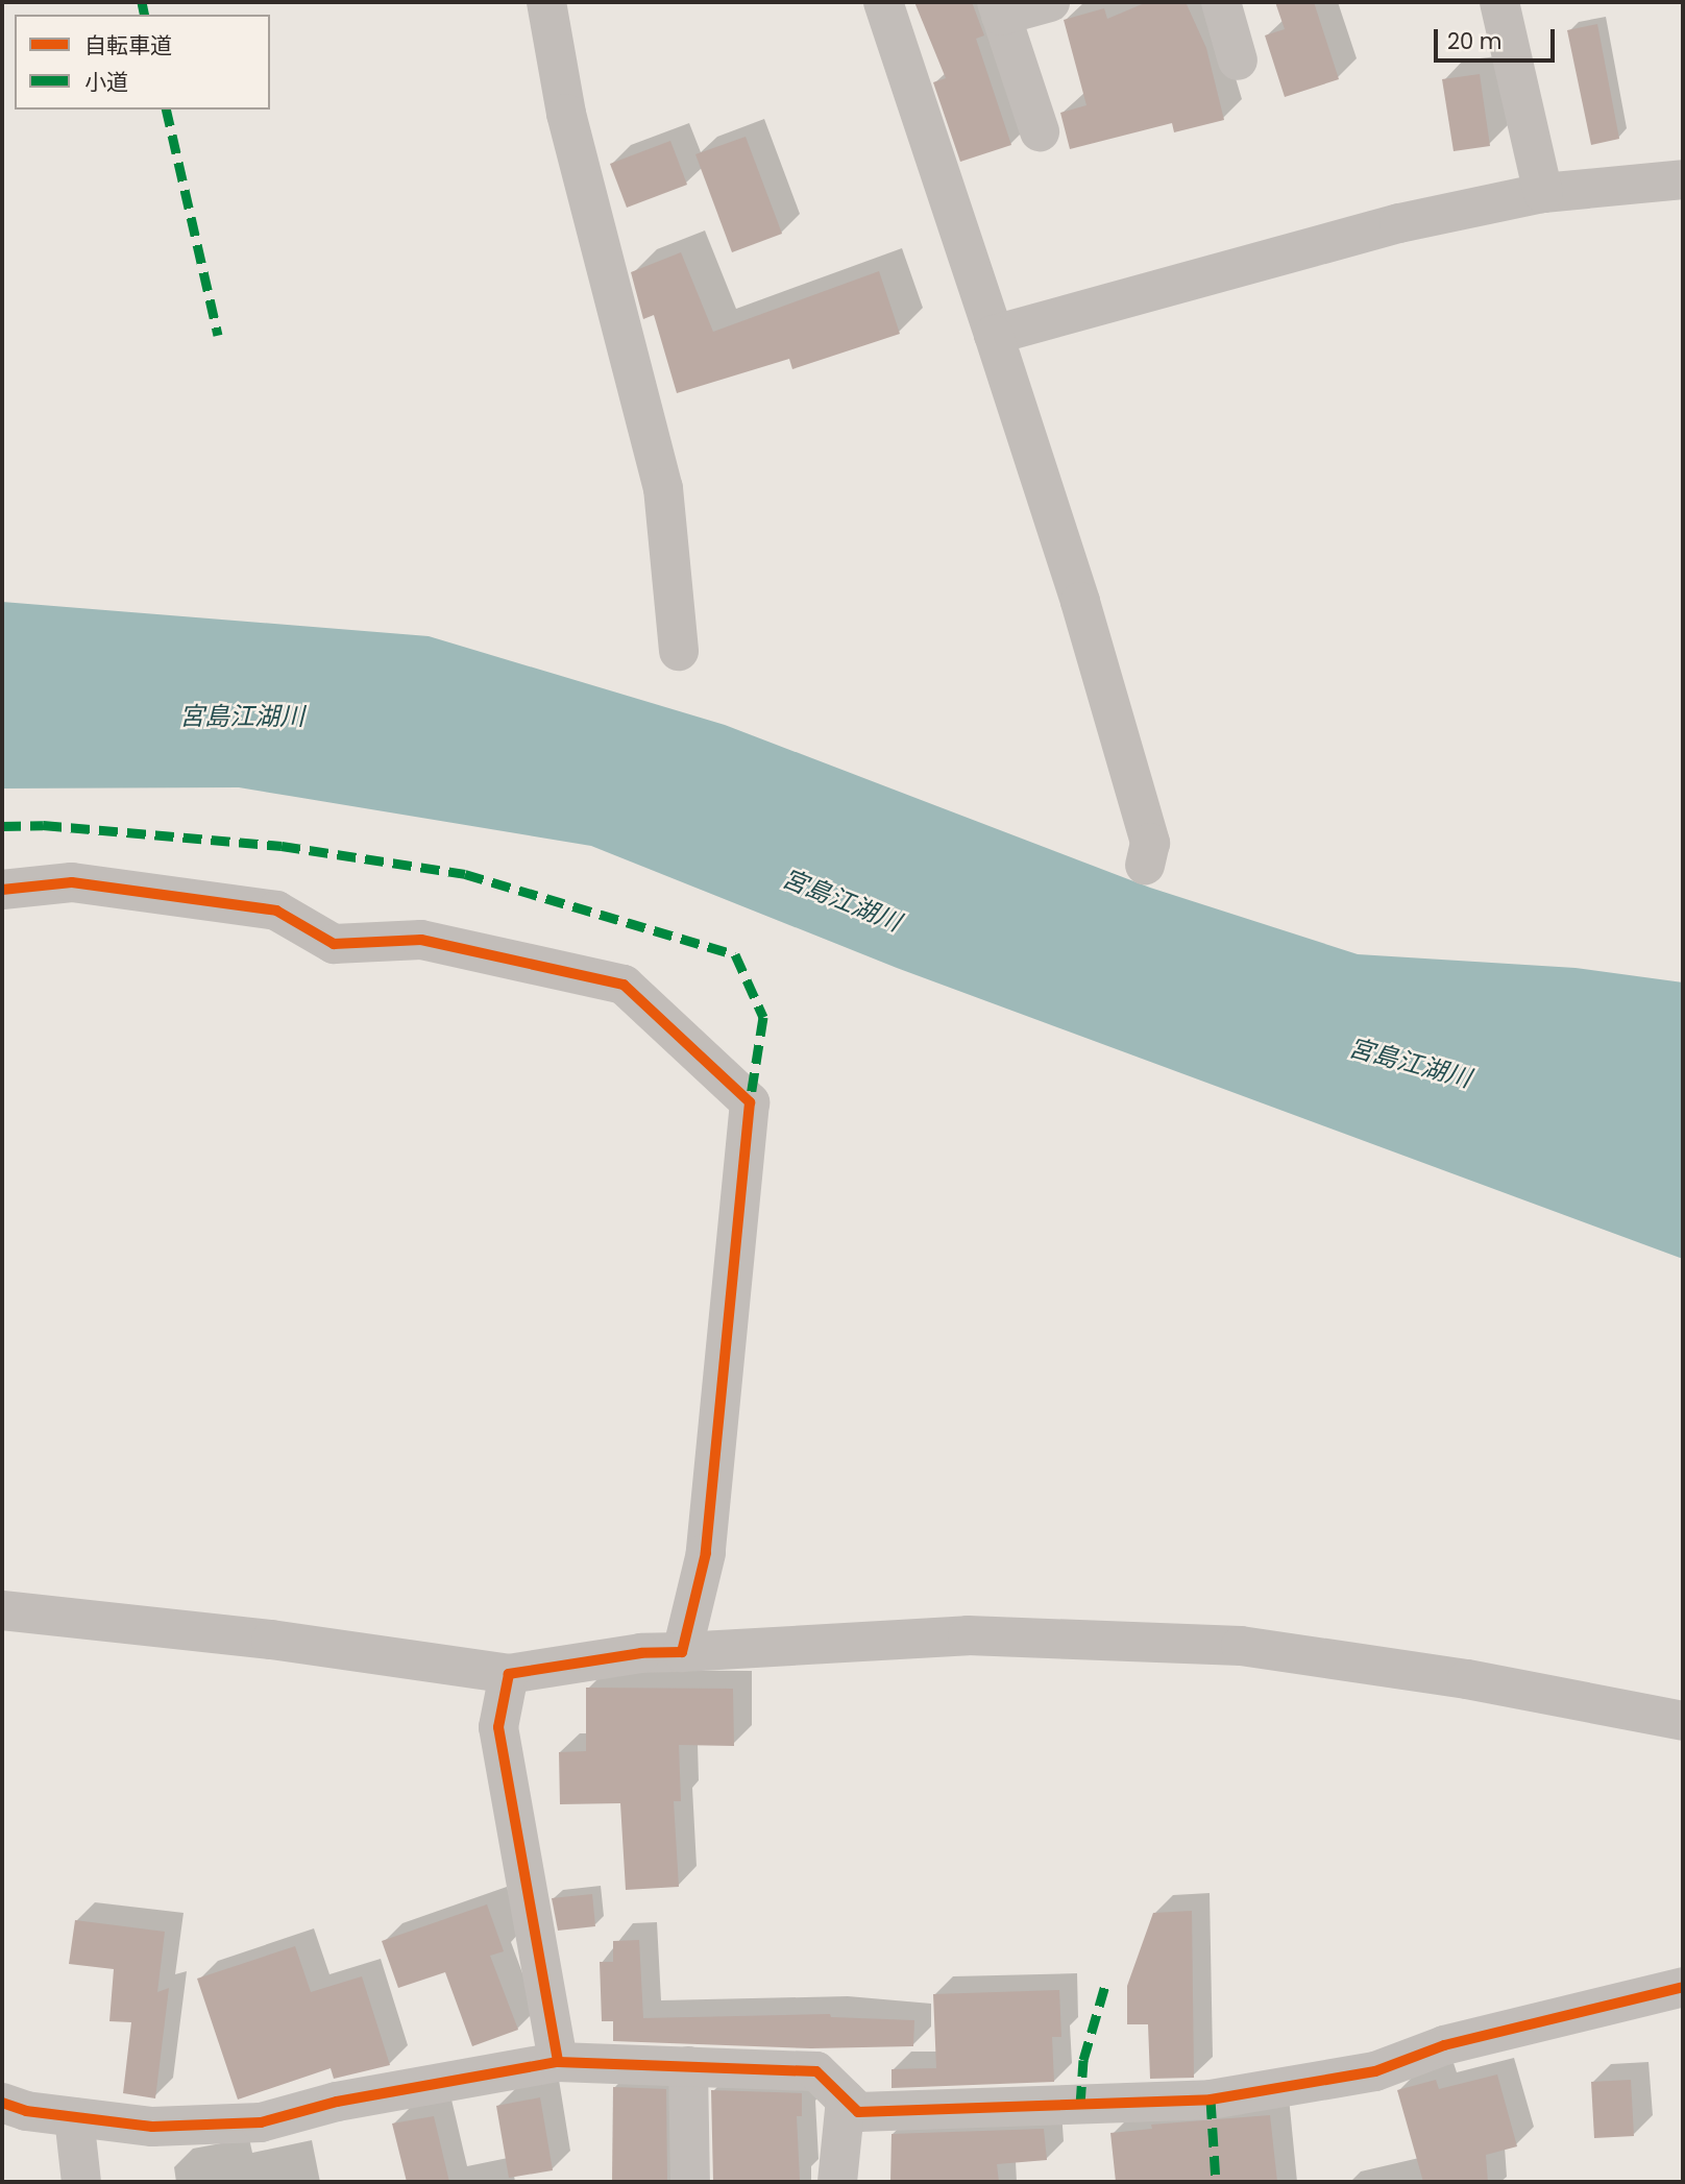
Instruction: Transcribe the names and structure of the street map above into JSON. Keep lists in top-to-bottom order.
{
  "water": ["宮島江湖川"],
  "legend": ["自転車道", "小道"],
  "scale_bar": "20 m"
}
